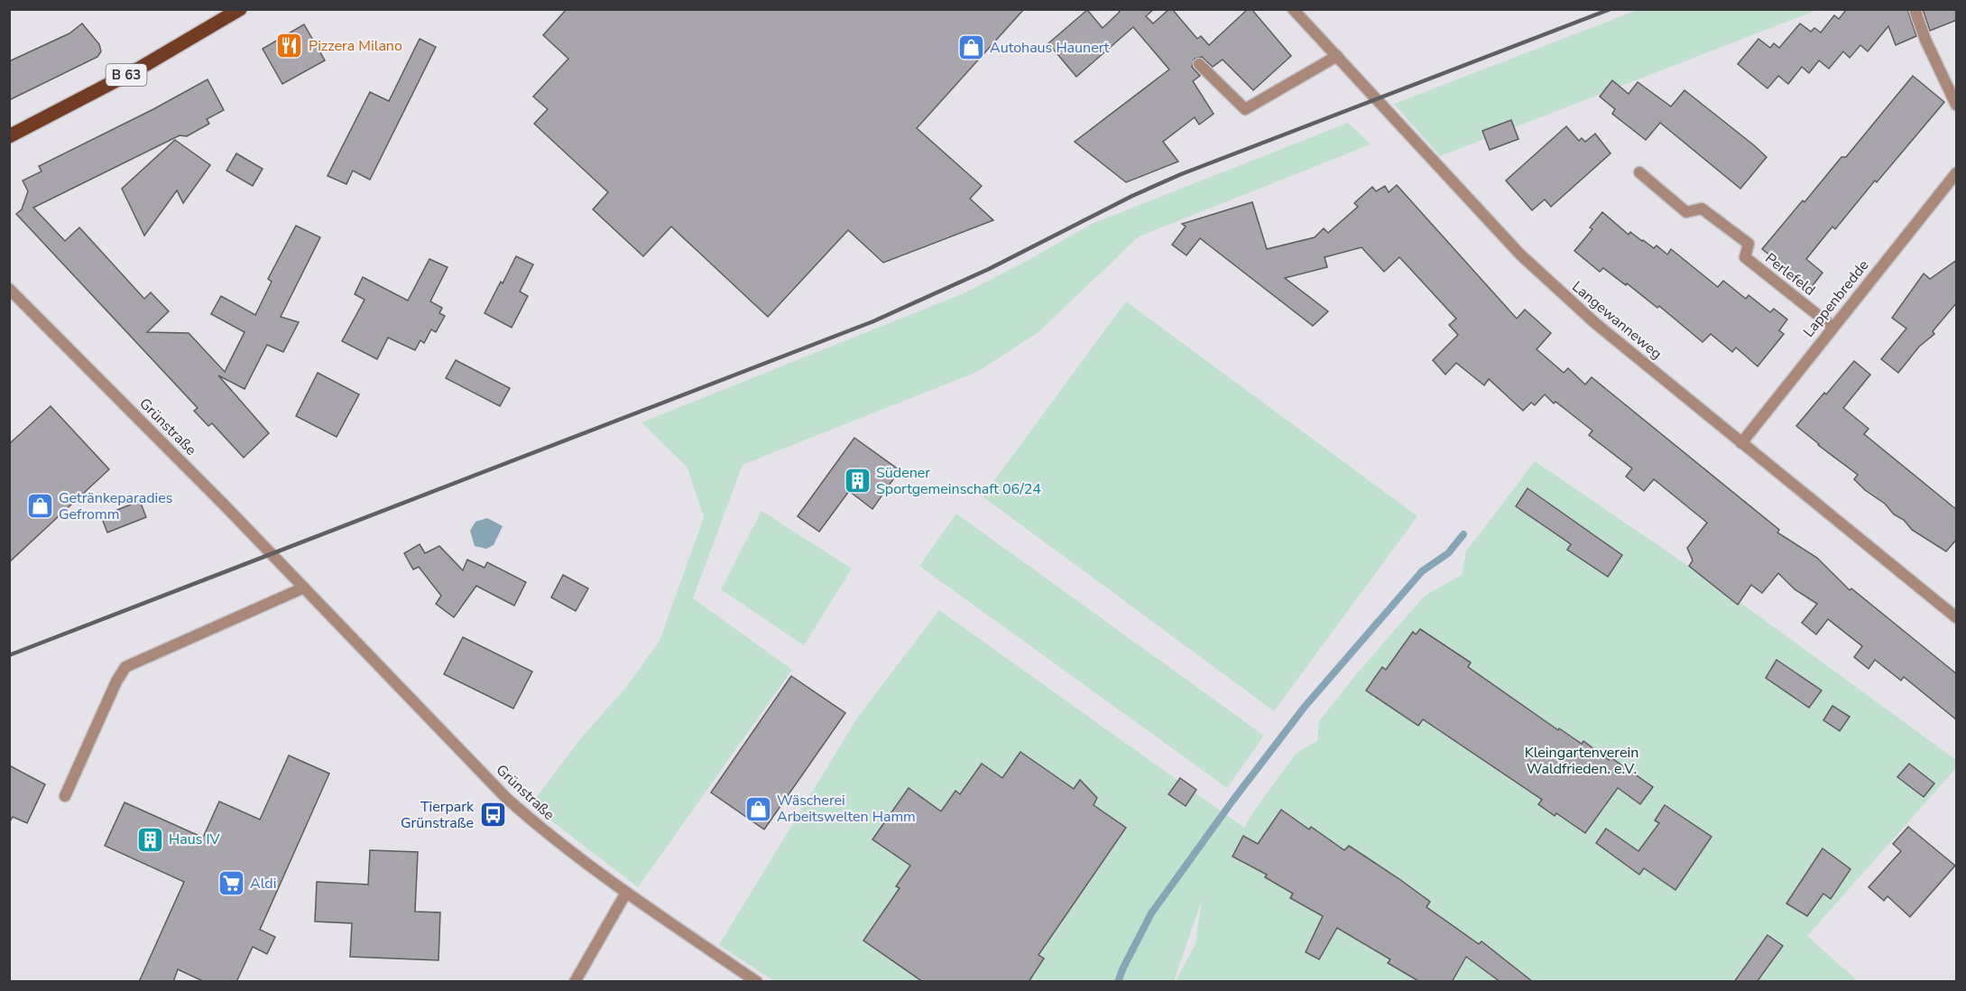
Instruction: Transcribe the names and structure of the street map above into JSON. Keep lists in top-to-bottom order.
{
  "streets": {
    "main road": ["B 63"],
    "street": [
      "Perlefeld",
      "Lappenbredde",
      "Langewanneweg",
      "Grünstraße"
    ]
  },
  "crossings": [
    ["Perlefeld", "Lappenbredde"],
    ["Lappenbredde", "Langewanneweg"]
  ],
  "parks": ["Kleingartenverein Waldfrieden. e.V."],
  "places": {
    "restaurant": ["Pizzera Milano"],
    "shop": ["Autohaus Haunert", "Getränkeparadies Gefromm", "Wäscherei Arbeitswelten Hamm"],
    "building": ["Südener Sportgemeinschaft 06/24", "Haus IV"],
    "bus stop": ["Tierpark Grünstraße"],
    "supermarket": ["Aldi"]
  }
}
